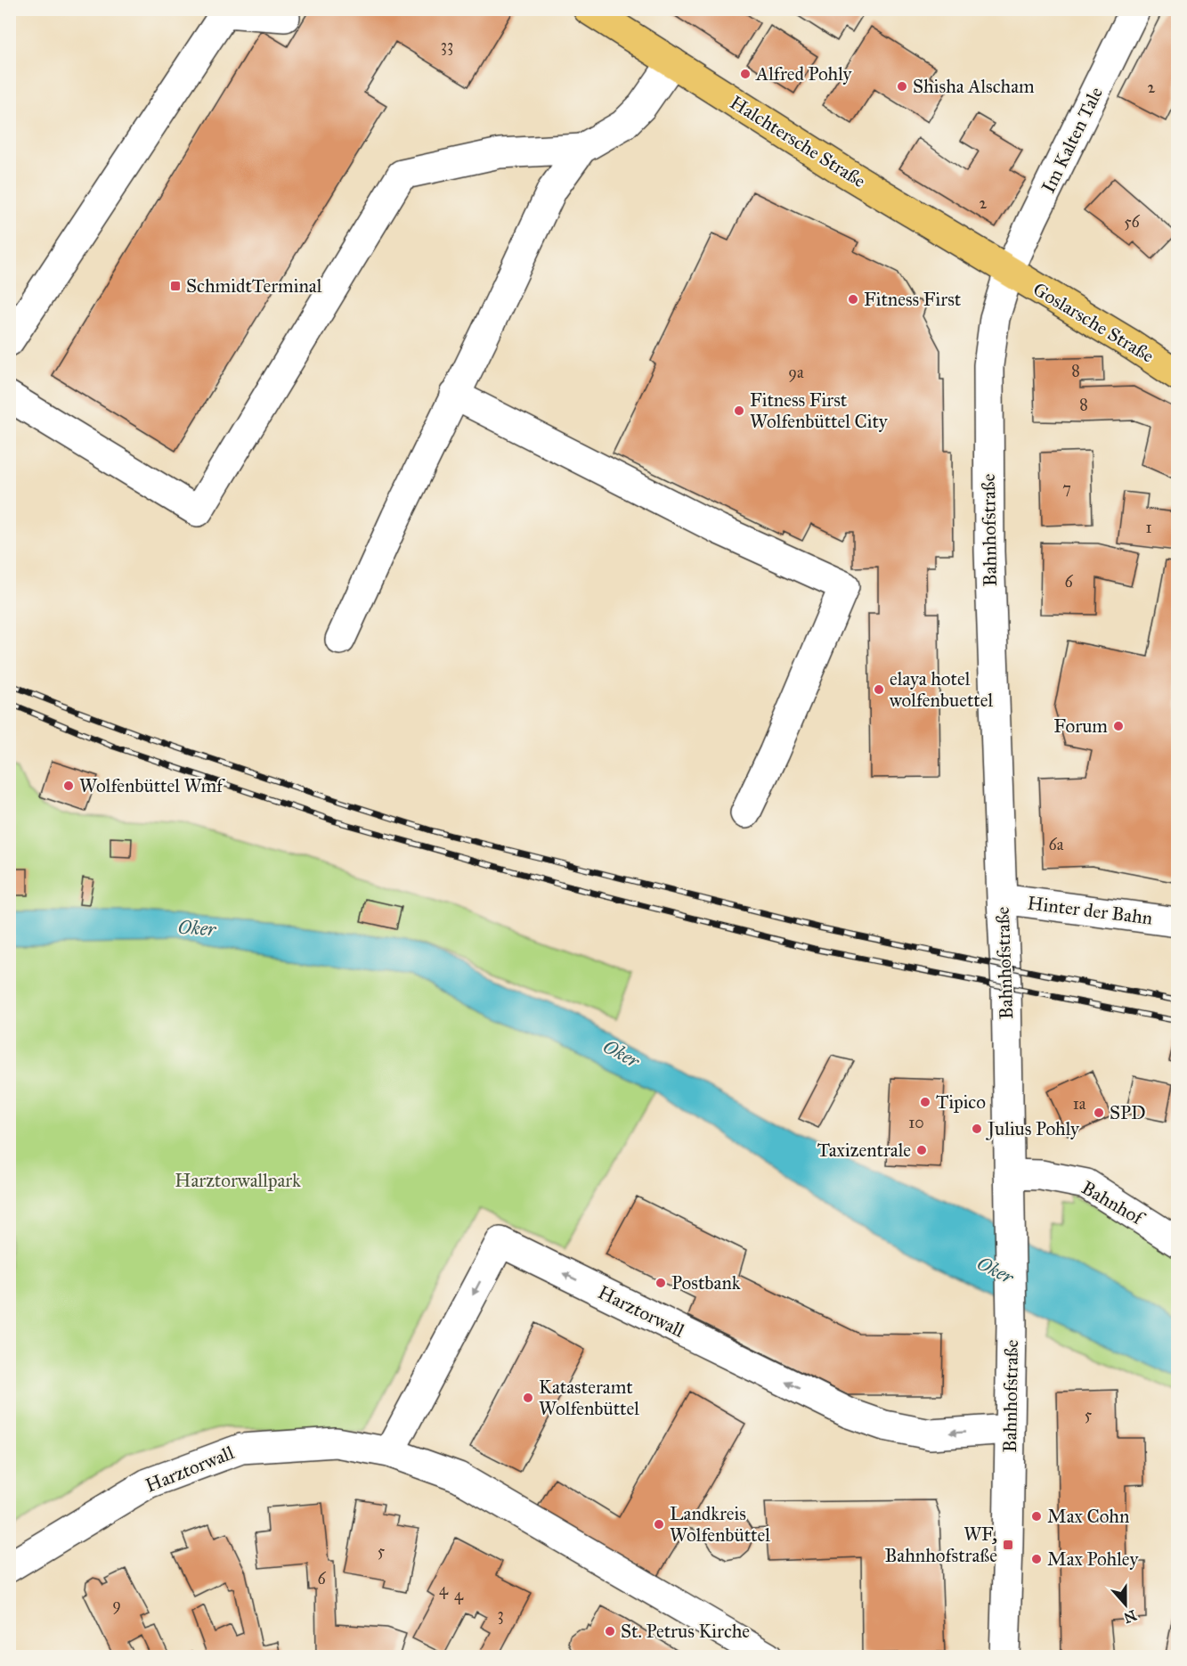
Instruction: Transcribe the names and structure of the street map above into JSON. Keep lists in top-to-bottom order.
{
  "streets": {
    "main road": ["Halchtersche Straße", "Goslarsche Straße"],
    "street": [
      "Im Kalten Tale",
      "Bahnhofstraße",
      "Hinter der Bahn",
      "Bahnhof",
      "Harztorwall"
    ]
  },
  "crossings": [
    ["Im Kalten Tale", "Halchtersche Straße"],
    ["Im Kalten Tale", "Goslarsche Straße"],
    ["Im Kalten Tale", "Bahnhofstraße"],
    ["Halchtersche Straße", "Goslarsche Straße"],
    ["Halchtersche Straße", "Bahnhofstraße"],
    ["Goslarsche Straße", "Bahnhofstraße"],
    ["Bahnhofstraße", "Hinter der Bahn"],
    ["Bahnhofstraße", "Bahnhof"],
    ["Bahnhofstraße", "Harztorwall"]
  ],
  "water": ["Oker"],
  "parks": ["Harztorwallpark"],
  "places": {
    "other": [
      "Alfred Pohly",
      "Shisha Alscham",
      "Fitness First",
      "Fitness First Wolfenbüttel City",
      "elaya hotel wolfenbuettel",
      "Forum",
      "Wolfenbüttel Wmf",
      "Tipico",
      "SPD",
      "Julius Pohly",
      "Taxizentrale",
      "Postbank",
      "Katasteramt Wolfenbüttel",
      "Max Cohn",
      "Landkreis Wolfenbüttel",
      "Max Pohley",
      "St. Petrus Kirche"
    ],
    "transit": ["SchmidtTerminal", "WF, Bahnhofstraße"]
  },
  "house_numbers": [
    "33",
    "2",
    "2",
    "56",
    "8",
    "9a",
    "8",
    "7",
    "1",
    "6",
    "6a",
    "1a",
    "10",
    "5",
    "5",
    "6",
    "4",
    "4",
    "9",
    "3"
  ],
  "north": "bottom"
}
